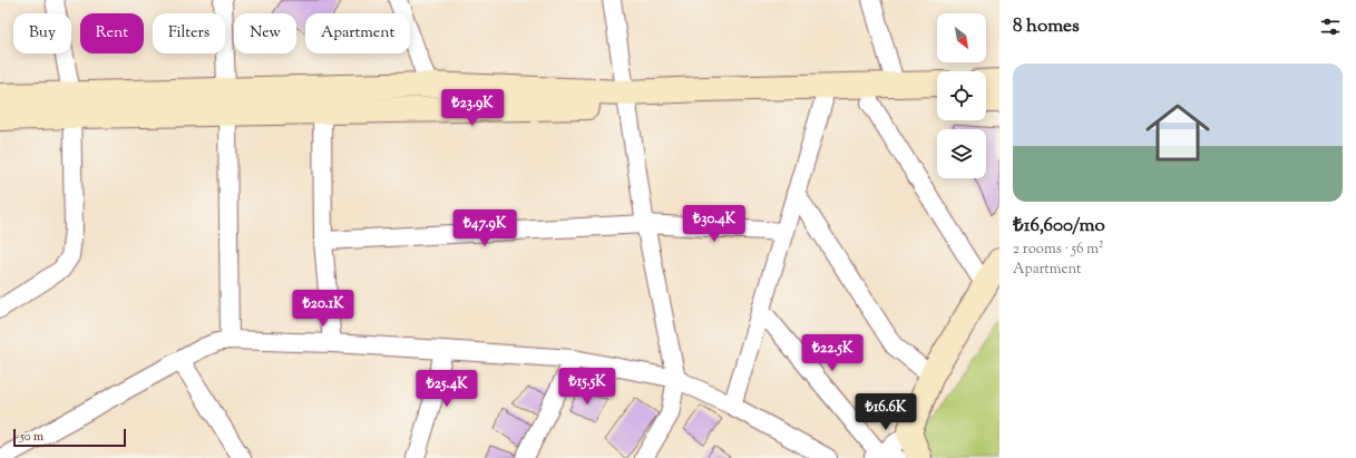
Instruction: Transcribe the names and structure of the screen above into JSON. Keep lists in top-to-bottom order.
{
  "scale_bar": "50 m",
  "north": "bottom right",
  "page": {
    "heading": "8 homes",
    "chip": [
      "Buy",
      "Rent",
      "Filters",
      "New",
      "Apartment"
    ],
    "list": [
      {
        "name": "₺16,600/mo",
        "note": "2 rooms · 56 m² · Apartment"
      }
    ],
    "price": [
      "₺23.9K",
      "₺30.4K",
      "₺47.9K",
      "₺20.1K",
      "₺22.5K",
      "₺15.5K",
      "₺25.4K",
      "₺16.6K"
    ],
    "scale": "50 m"
  }
}
